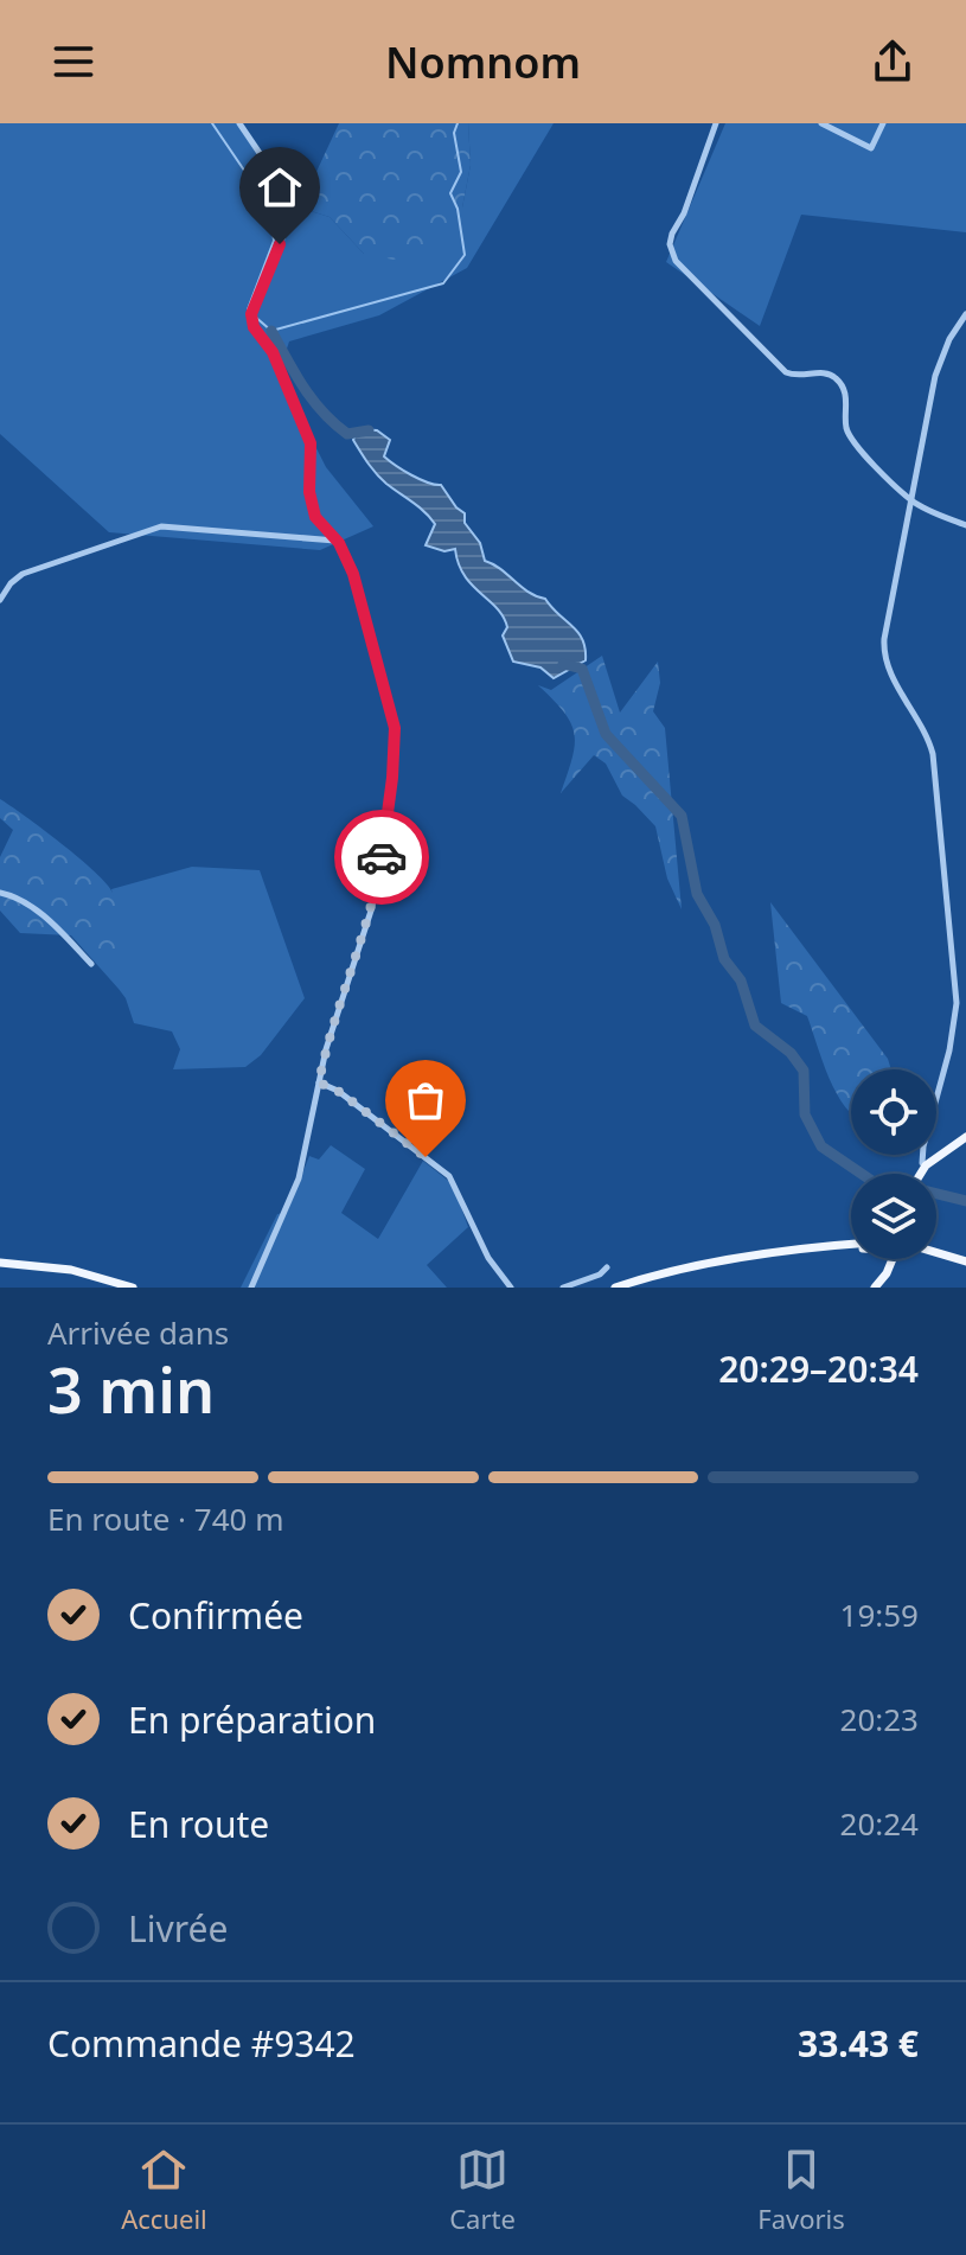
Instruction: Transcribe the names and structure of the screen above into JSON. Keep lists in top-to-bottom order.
{
  "page": {
    "header": "Nomnom",
    "heading": ["3 min", "Arrivée dans", "20:29–20:34"],
    "panel": ["Commande #9342", "33.43 €"],
    "bar": "En route · 740 m",
    "list": [
      ["Confirmée", "19:59"],
      ["En préparation", "20:23"],
      ["En route", "20:24"],
      "Livrée"
    ],
    "tabs": ["Accueil", "Carte", "Favoris"]
  }
}
